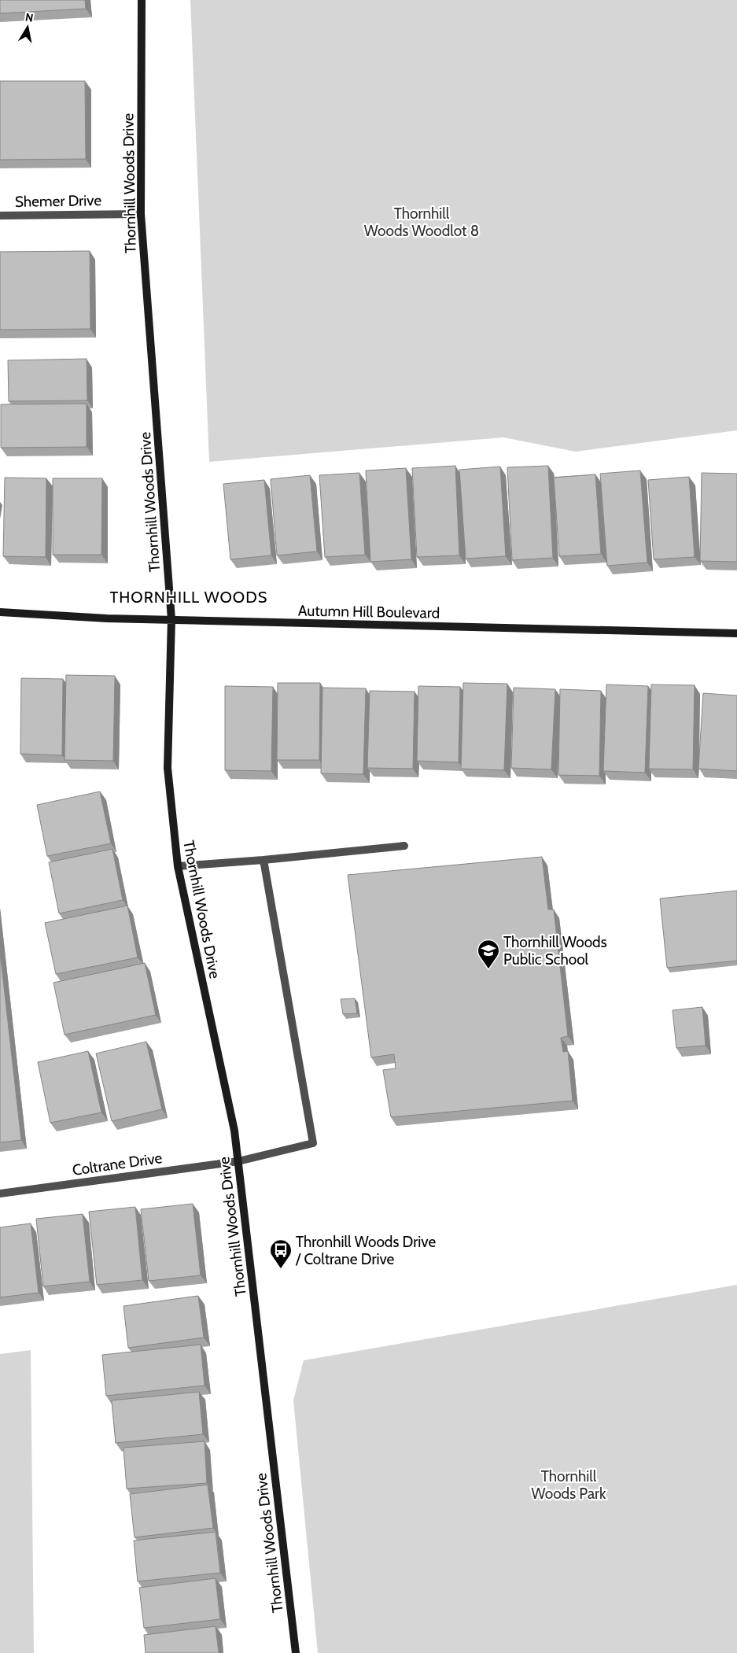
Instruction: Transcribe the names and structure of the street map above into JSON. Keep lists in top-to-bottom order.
{
  "streets": {
    "street": [
      "Thornhill Woods Drive",
      "Shemer Drive",
      "Autumn Hill Boulevard",
      "Coltrane Drive"
    ]
  },
  "crossings": [
    ["Thornhill Woods Drive", "Shemer Drive"],
    ["Thornhill Woods Drive", "Autumn Hill Boulevard"],
    ["Thornhill Woods Drive", "Coltrane Drive"]
  ],
  "districts": ["THORNHILL WOODS"],
  "parks": ["Thornhill Woods Woodlot 8", "Thornhill Woods Park"],
  "places": {
    "school or university": ["Thornhill Woods Public School"],
    "bus stop": ["Thronhill Woods Drive / Coltrane Drive"]
  },
  "north": "top"
}
